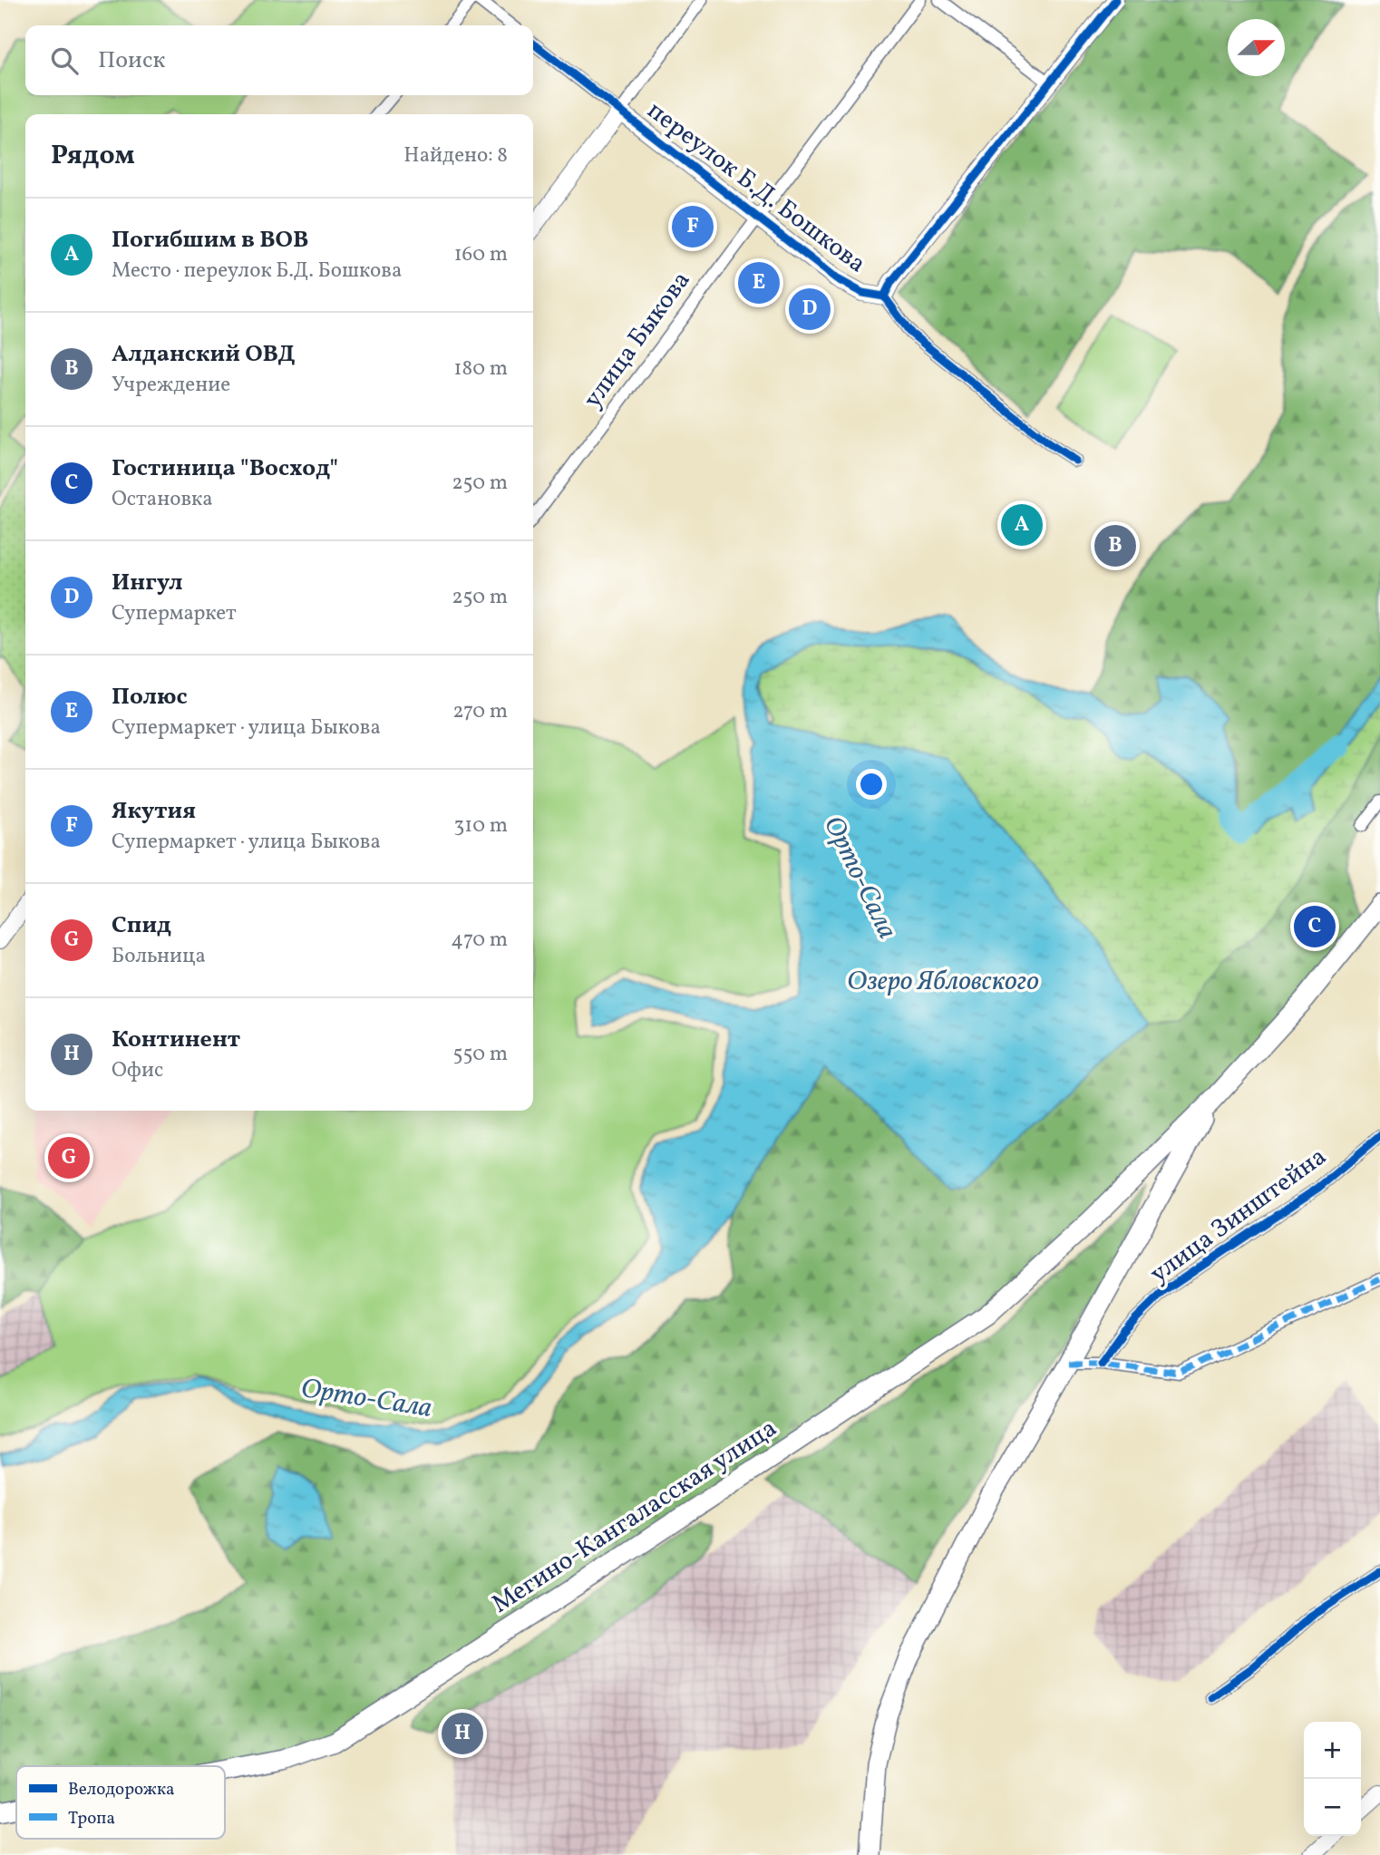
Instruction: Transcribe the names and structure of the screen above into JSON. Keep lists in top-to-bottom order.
{
  "streets": {
    "main road": ["Мегино-Кангаласская улица"],
    "street": ["переулок Б.Д. Бошкова", "улица Быкова", "улица Зинштейна"]
  },
  "crossings": [
    ["переулок Б.Д. Бошкова", "улица Быкова"]
  ],
  "water": ["Орто-Сала", "Озеро Ябловского"],
  "legend": ["Велодорожка", "Тропа"],
  "north": "right",
  "page": {
    "search": "Поиск",
    "heading": ["Рядом", "Найдено: 8"],
    "list": [
      {
        "mark": "A",
        "name": "Погибшим в ВОВ",
        "note": "Место · переулок Б.Д. Бошкова",
        "value": "160 m"
      },
      {
        "mark": "B",
        "name": "Алданский ОВД",
        "note": "Учреждение",
        "value": "180 m"
      },
      {
        "mark": "C",
        "name": "Гостиница \"Восход\"",
        "note": "Остановка",
        "value": "250 m"
      },
      {
        "mark": "D",
        "name": "Ингул",
        "note": "Супермаркет",
        "value": "250 m"
      },
      {
        "mark": "E",
        "name": "Полюс",
        "note": "Супермаркет · улица Быкова",
        "value": "270 m"
      },
      {
        "mark": "F",
        "name": "Якутия",
        "note": "Супермаркет · улица Быкова",
        "value": "310 m"
      },
      {
        "mark": "G",
        "name": "Спид",
        "note": "Больница",
        "value": "470 m"
      },
      {
        "mark": "H",
        "name": "Континент",
        "note": "Офис",
        "value": "550 m"
      }
    ],
    "pins": [
      "F",
      "E",
      "D",
      "A",
      "B",
      "C",
      "G",
      "H"
    ],
    "map_buttons": ["+", "−"]
  }
}
